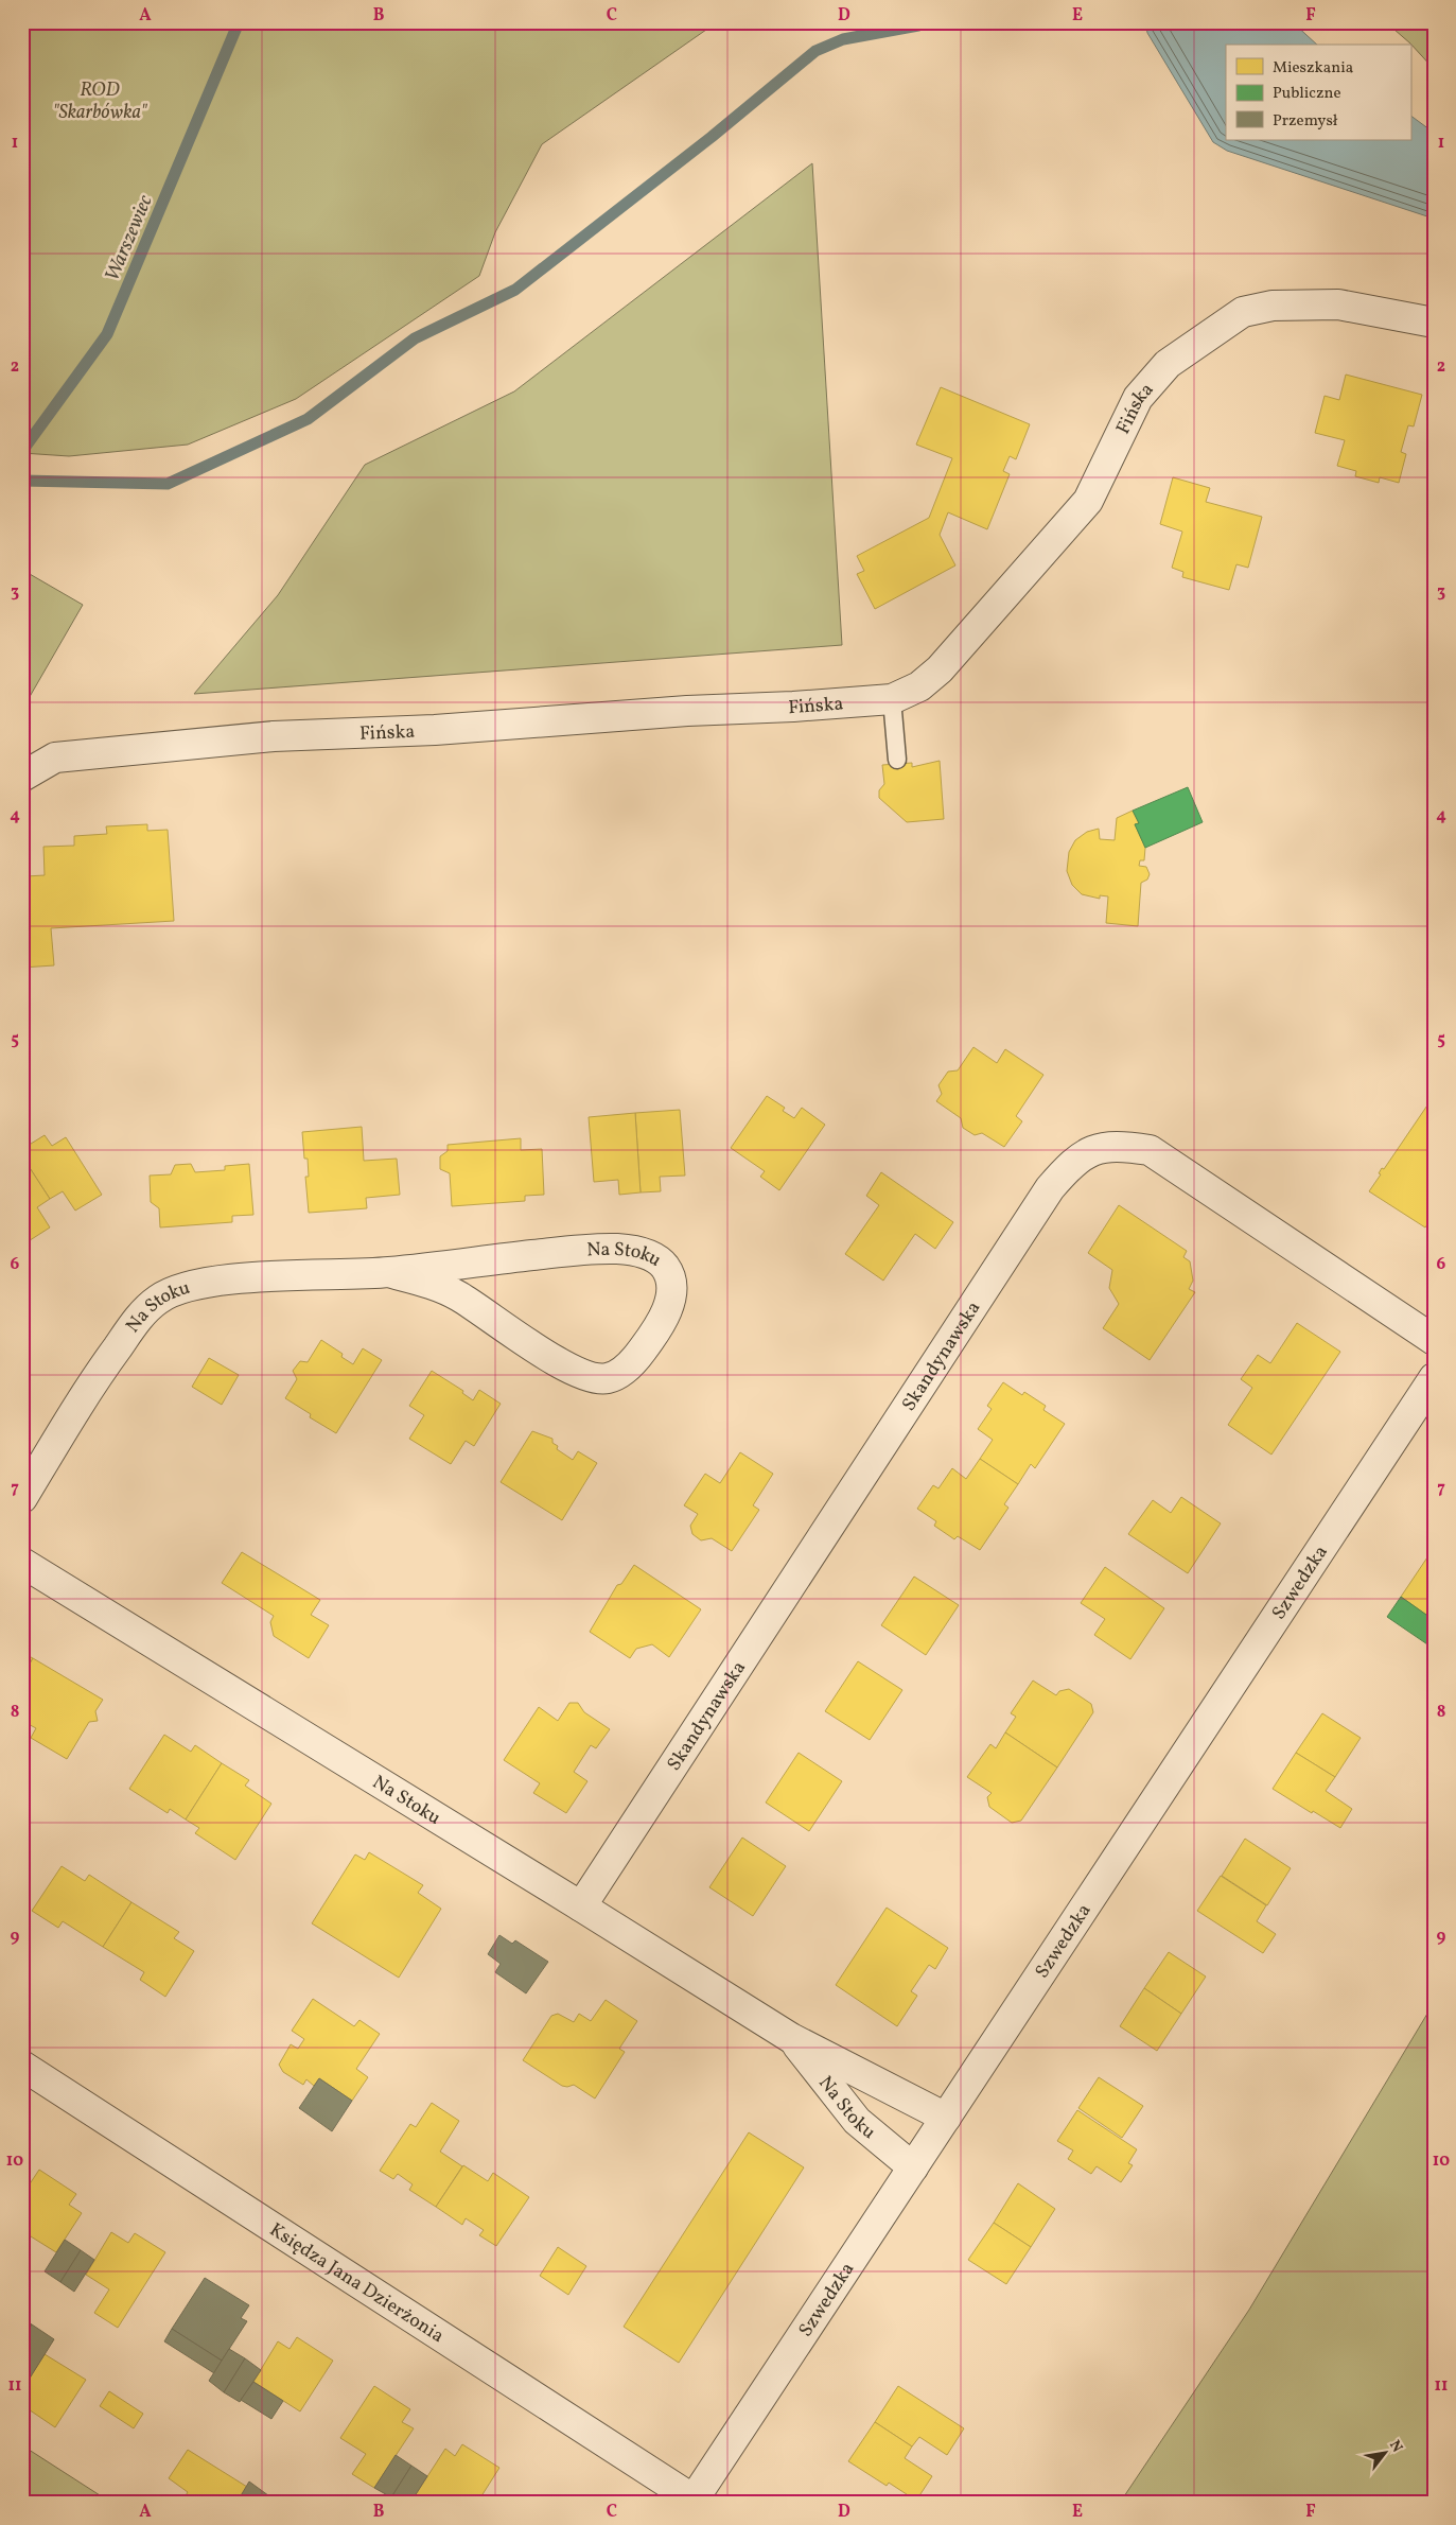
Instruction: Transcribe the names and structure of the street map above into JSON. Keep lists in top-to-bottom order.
{
  "streets": {
    "street": [
      "Fińska",
      "Na Stoku",
      "Skandynawska",
      "Szwedzka",
      "Księdza Jana Dzierżonia"
    ]
  },
  "crossings": [
    ["Na Stoku", "Skandynawska"],
    ["Na Stoku", "Szwedzka"],
    ["Szwedzka", "Księdza Jana Dzierżonia"]
  ],
  "water": ["Warszewiec"],
  "parks": ["ROD \"Skarbówka\""],
  "legend": ["Mieszkania", "Publiczne", "Przemysł"],
  "north": "top right",
  "grid": {
    "columns": [
      "A",
      "B",
      "C",
      "D",
      "E",
      "F"
    ],
    "rows": [
      "1",
      "2",
      "3",
      "4",
      "5",
      "6",
      "7",
      "8",
      "9",
      "10",
      "11"
    ]
  }
}
